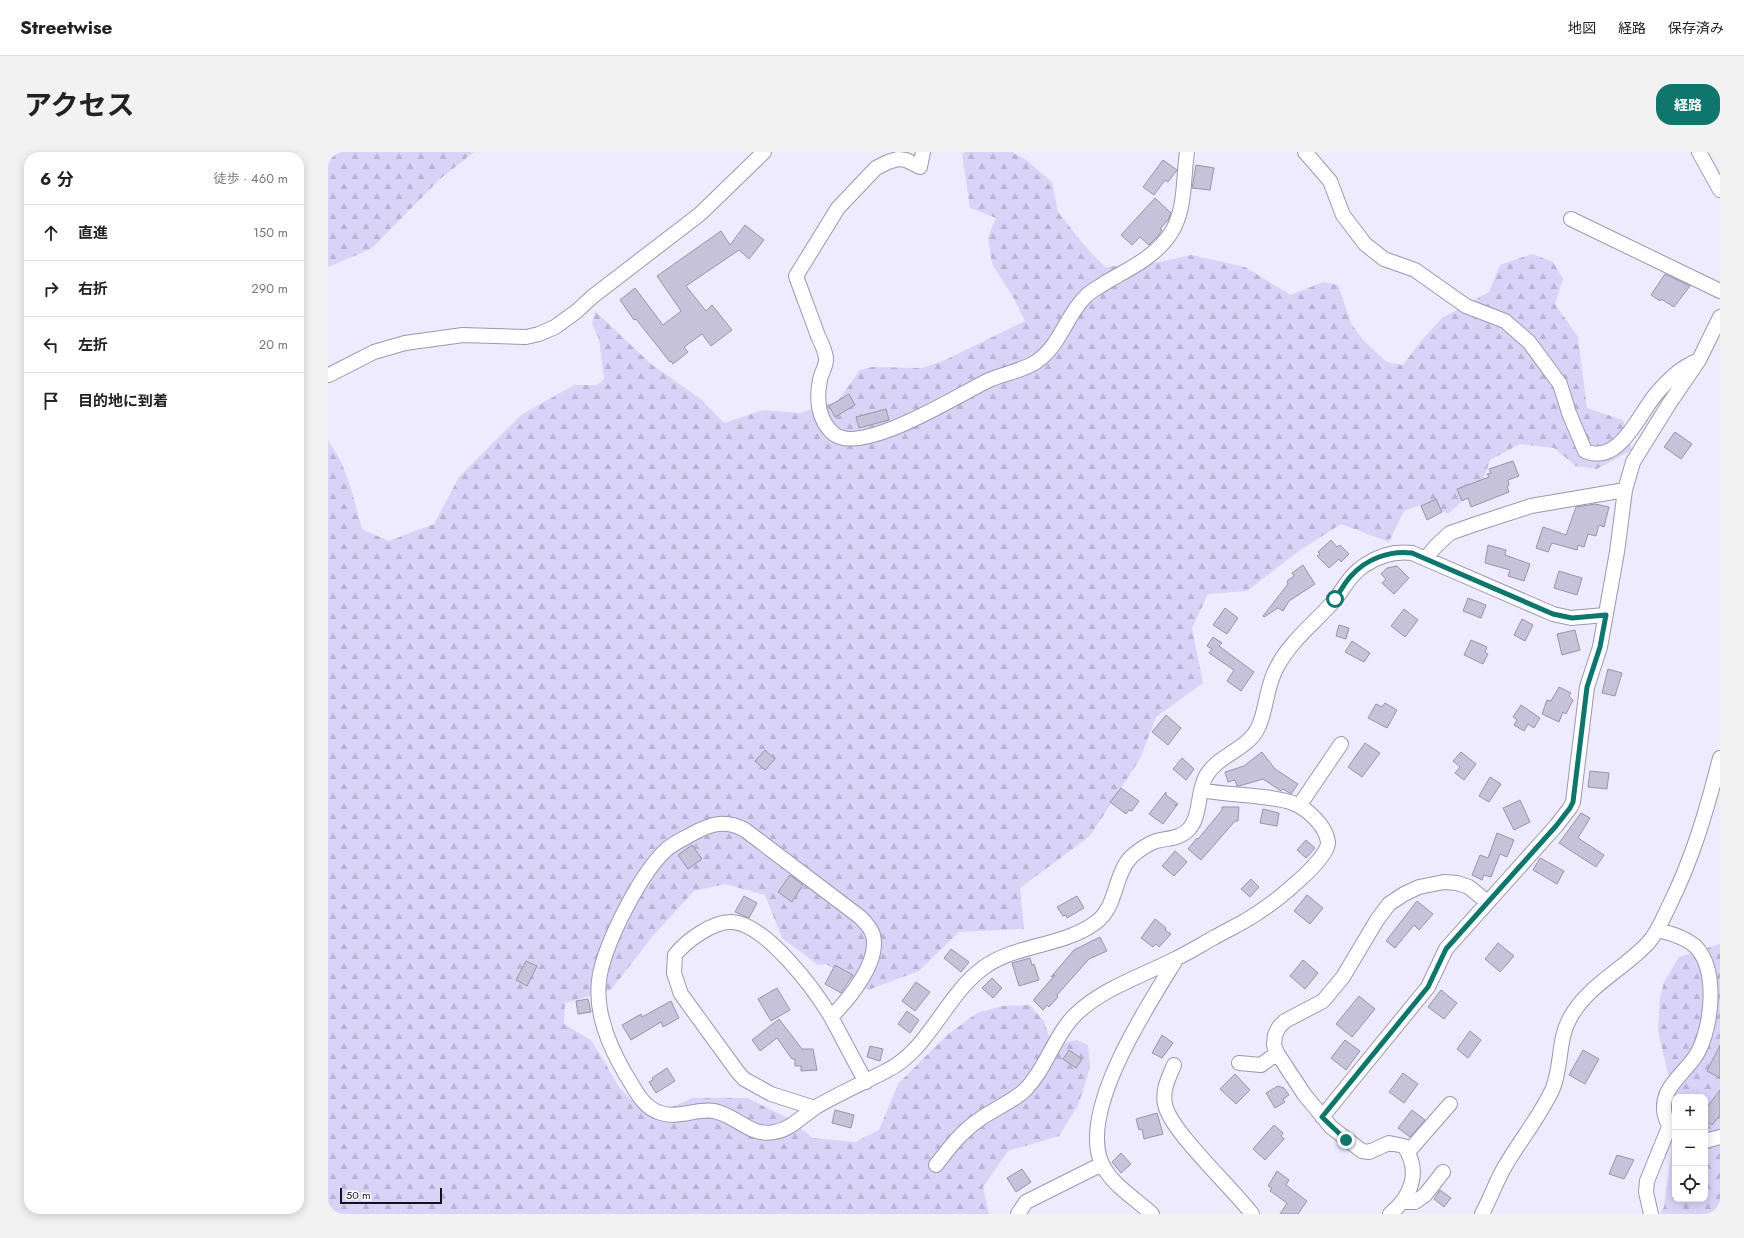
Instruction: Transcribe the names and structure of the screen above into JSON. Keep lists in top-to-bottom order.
{
  "scale_bar": "50 m",
  "page": {
    "header": "Streetwise",
    "nav": ["地図", "経路", "保存済み"],
    "title": "アクセス",
    "buttons": "経路",
    "heading": ["6 分", "徒歩 · 460 m"],
    "list": [
      ["直進", "150 m"],
      ["右折", "290 m"],
      ["左折", "20 m"],
      "目的地に到着"
    ],
    "map_buttons": ["+", "−"],
    "scale": "50 m"
  }
}
